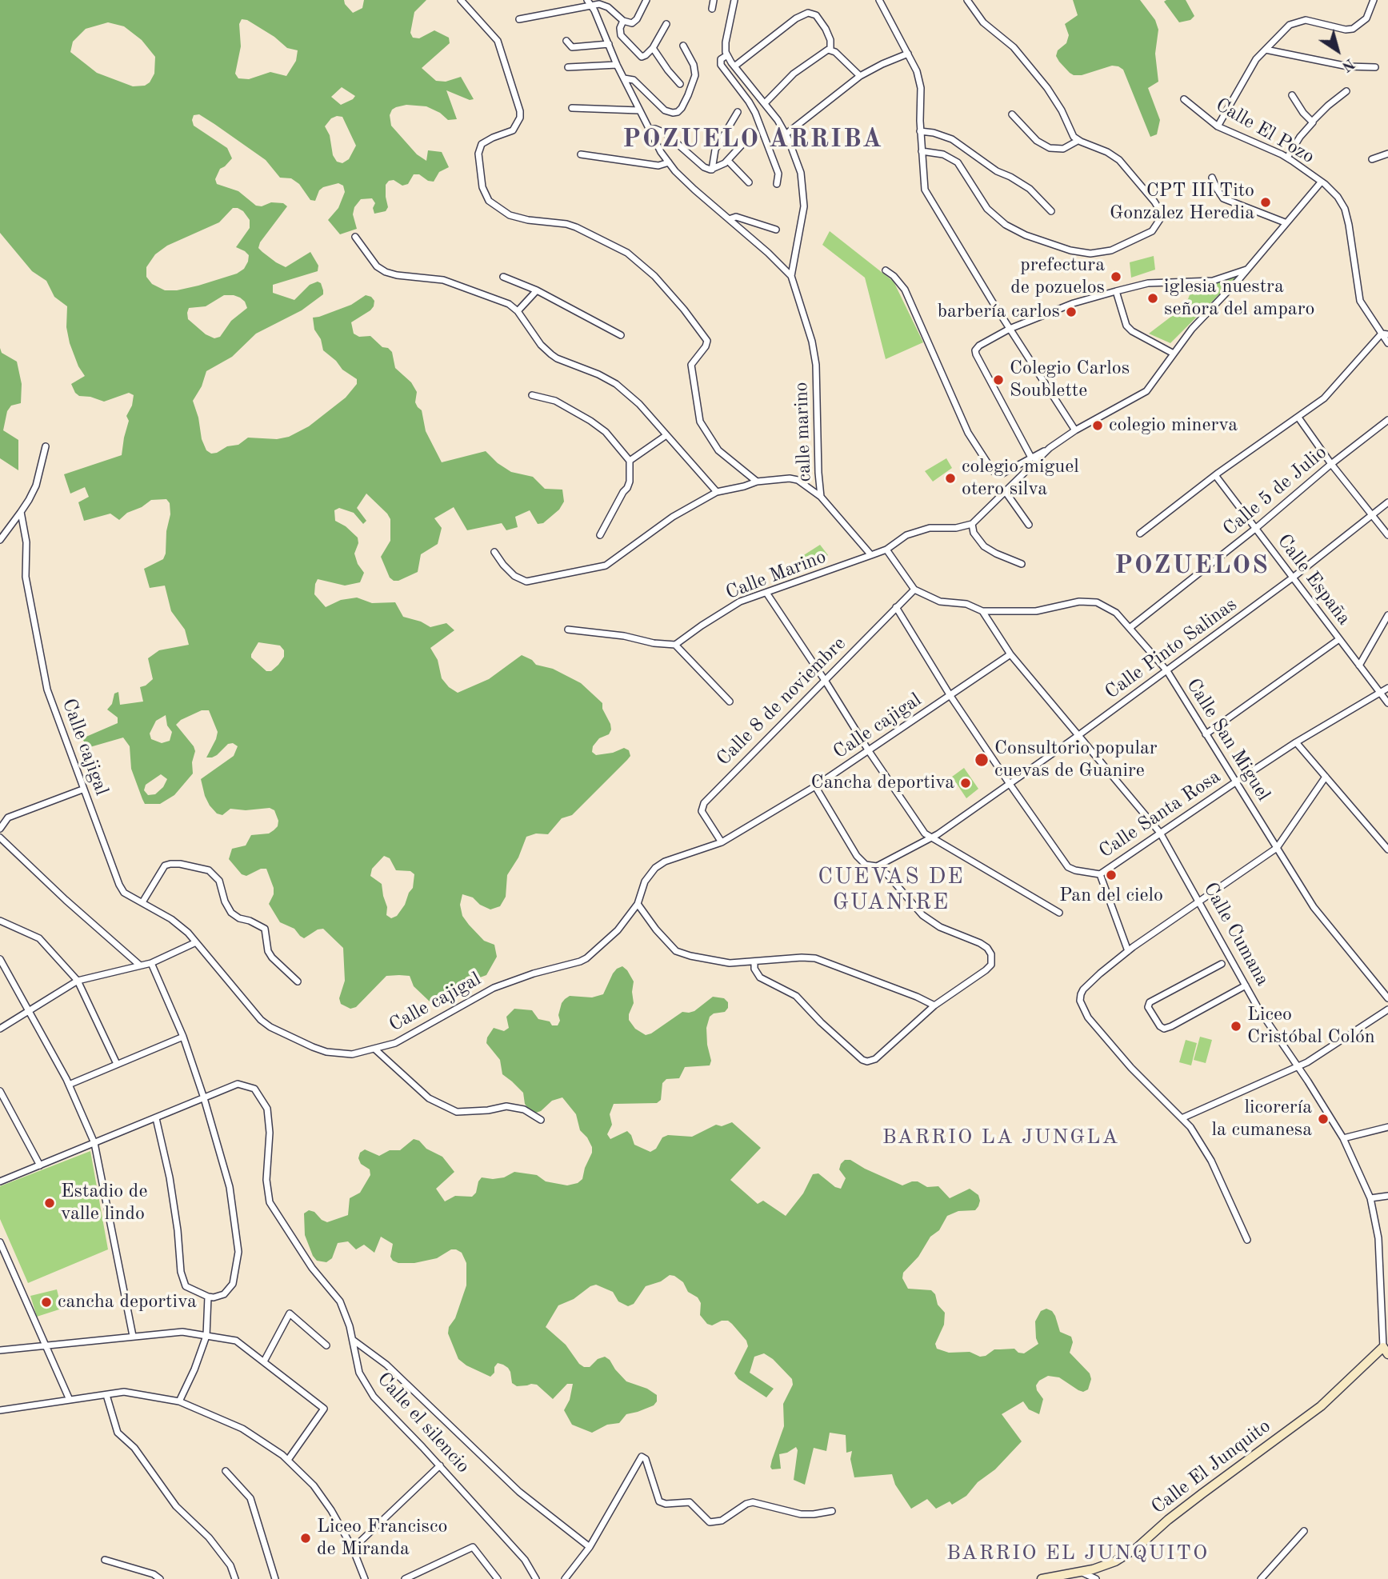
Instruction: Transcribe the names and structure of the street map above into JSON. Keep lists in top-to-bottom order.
{
  "streets": {
    "street": [
      "Calle El Pozo",
      "calle marino",
      "Calle 5 de Julio",
      "Calle Marino",
      "Calle España",
      "Calle Pinto Salinas",
      "Calle 8 de noviembre",
      "Calle cajigal",
      "Calle San Miguel",
      "Calle Santa Rosa",
      "Calle Cumana",
      "Calle el silencio",
      "Calle El Junquito"
    ]
  },
  "crossings": [
    ["calle marino", "Calle Marino"],
    ["Calle 5 de Julio", "Calle España"],
    ["Calle 5 de Julio", "Calle San Miguel"],
    ["Calle España", "Calle Pinto Salinas"],
    ["Calle España", "Calle Santa Rosa"],
    ["Calle Pinto Salinas", "Calle San Miguel"],
    ["Calle Pinto Salinas", "Calle Santa Rosa"],
    ["Calle Pinto Salinas", "Calle Cumana"],
    ["Calle 8 de noviembre", "Calle cajigal"],
    ["Calle 8 de noviembre", "Calle San Miguel"],
    ["Calle 8 de noviembre", "Calle Santa Rosa"],
    ["Calle cajigal", "Calle Santa Rosa"],
    ["Calle San Miguel", "Calle Santa Rosa"],
    ["Calle Santa Rosa", "Calle Cumana"],
    ["Calle Cumana", "Calle El Junquito"]
  ],
  "districts": [
    "POZUELO ARRIBA",
    "POZUELOS",
    "CUEVAS DE GUANIRE",
    "BARRIO LA JUNGLA",
    "BARRIO EL JUNQUITO"
  ],
  "places": [
    "CPT III Tito Gonzalez Heredia",
    "prefectura de pozuelos",
    "iglesia nuestra señora del amparo",
    "barbería carlos",
    "Colegio Carlos Soublette",
    "colegio minerva",
    "colegio miguel otero silva",
    "Consultorio popular cuevas de Guanire",
    "Cancha deportiva",
    "Pan del cielo",
    "Liceo Cristóbal Colón",
    "licorería la cumanesa",
    "Estadio de valle lindo",
    "cancha deportiva",
    "Liceo Francisco de Miranda"
  ],
  "north": "bottom right"
}
